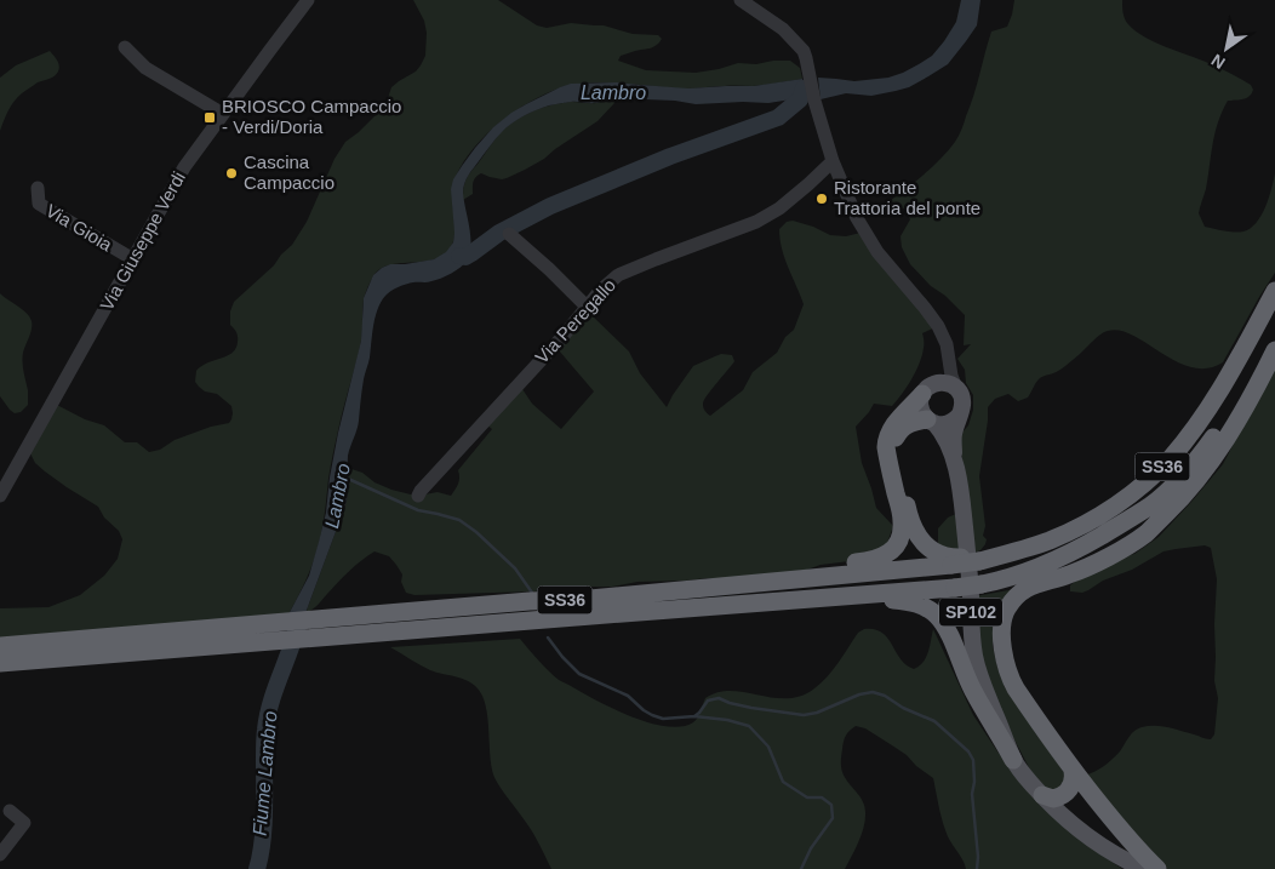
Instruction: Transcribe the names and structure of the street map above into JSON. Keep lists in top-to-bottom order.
{
  "streets": {
    "highway": ["SS36"],
    "main road": ["SP102"],
    "street": ["Via Gioia", "Via Giuseppe Verdi", "Via Peregallo"]
  },
  "crossings": [
    ["Via Gioia", "Via Giuseppe Verdi"]
  ],
  "water": ["Lambro", "Fiume Lambro"],
  "places": {
    "transit": ["BRIOSCO Campaccio - Verdi/Doria"],
    "other": ["Cascina Campaccio", "Ristorante Trattoria del ponte"]
  },
  "north": "bottom left"
}
